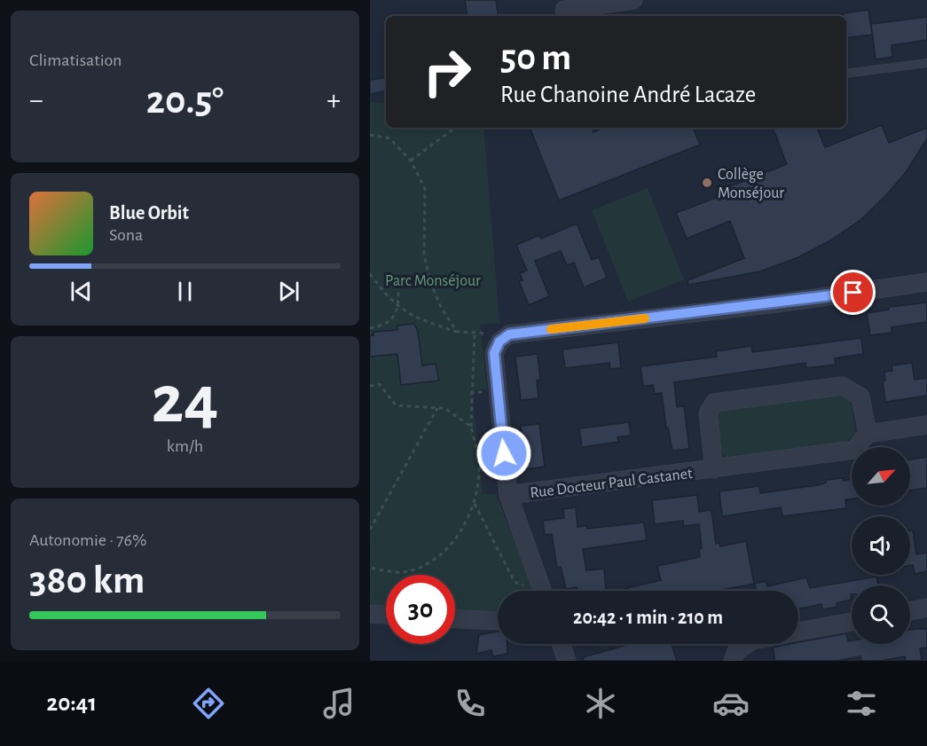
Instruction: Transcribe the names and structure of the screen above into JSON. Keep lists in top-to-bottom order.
{
  "streets": {
    "street": ["Rue Docteur Paul Castanet"]
  },
  "parks": ["Parc Monséjour"],
  "places": ["Collège Monséjour"],
  "north": "top right",
  "page": {
    "tile": [
      "Climatisation",
      ["24", "km/h"],
      ["Autonomie · 76%", "380 km"]
    ],
    "turn": ["50 m", "Rue Chanoine André Lacaze"],
    "heat": ["−", "20.5°", "+"],
    "song": ["Blue Orbit", "Sona"],
    "limit": "30",
    "trip": "20:42 · 1 min · 210 m",
    "tabs": "20:41"
  }
}
